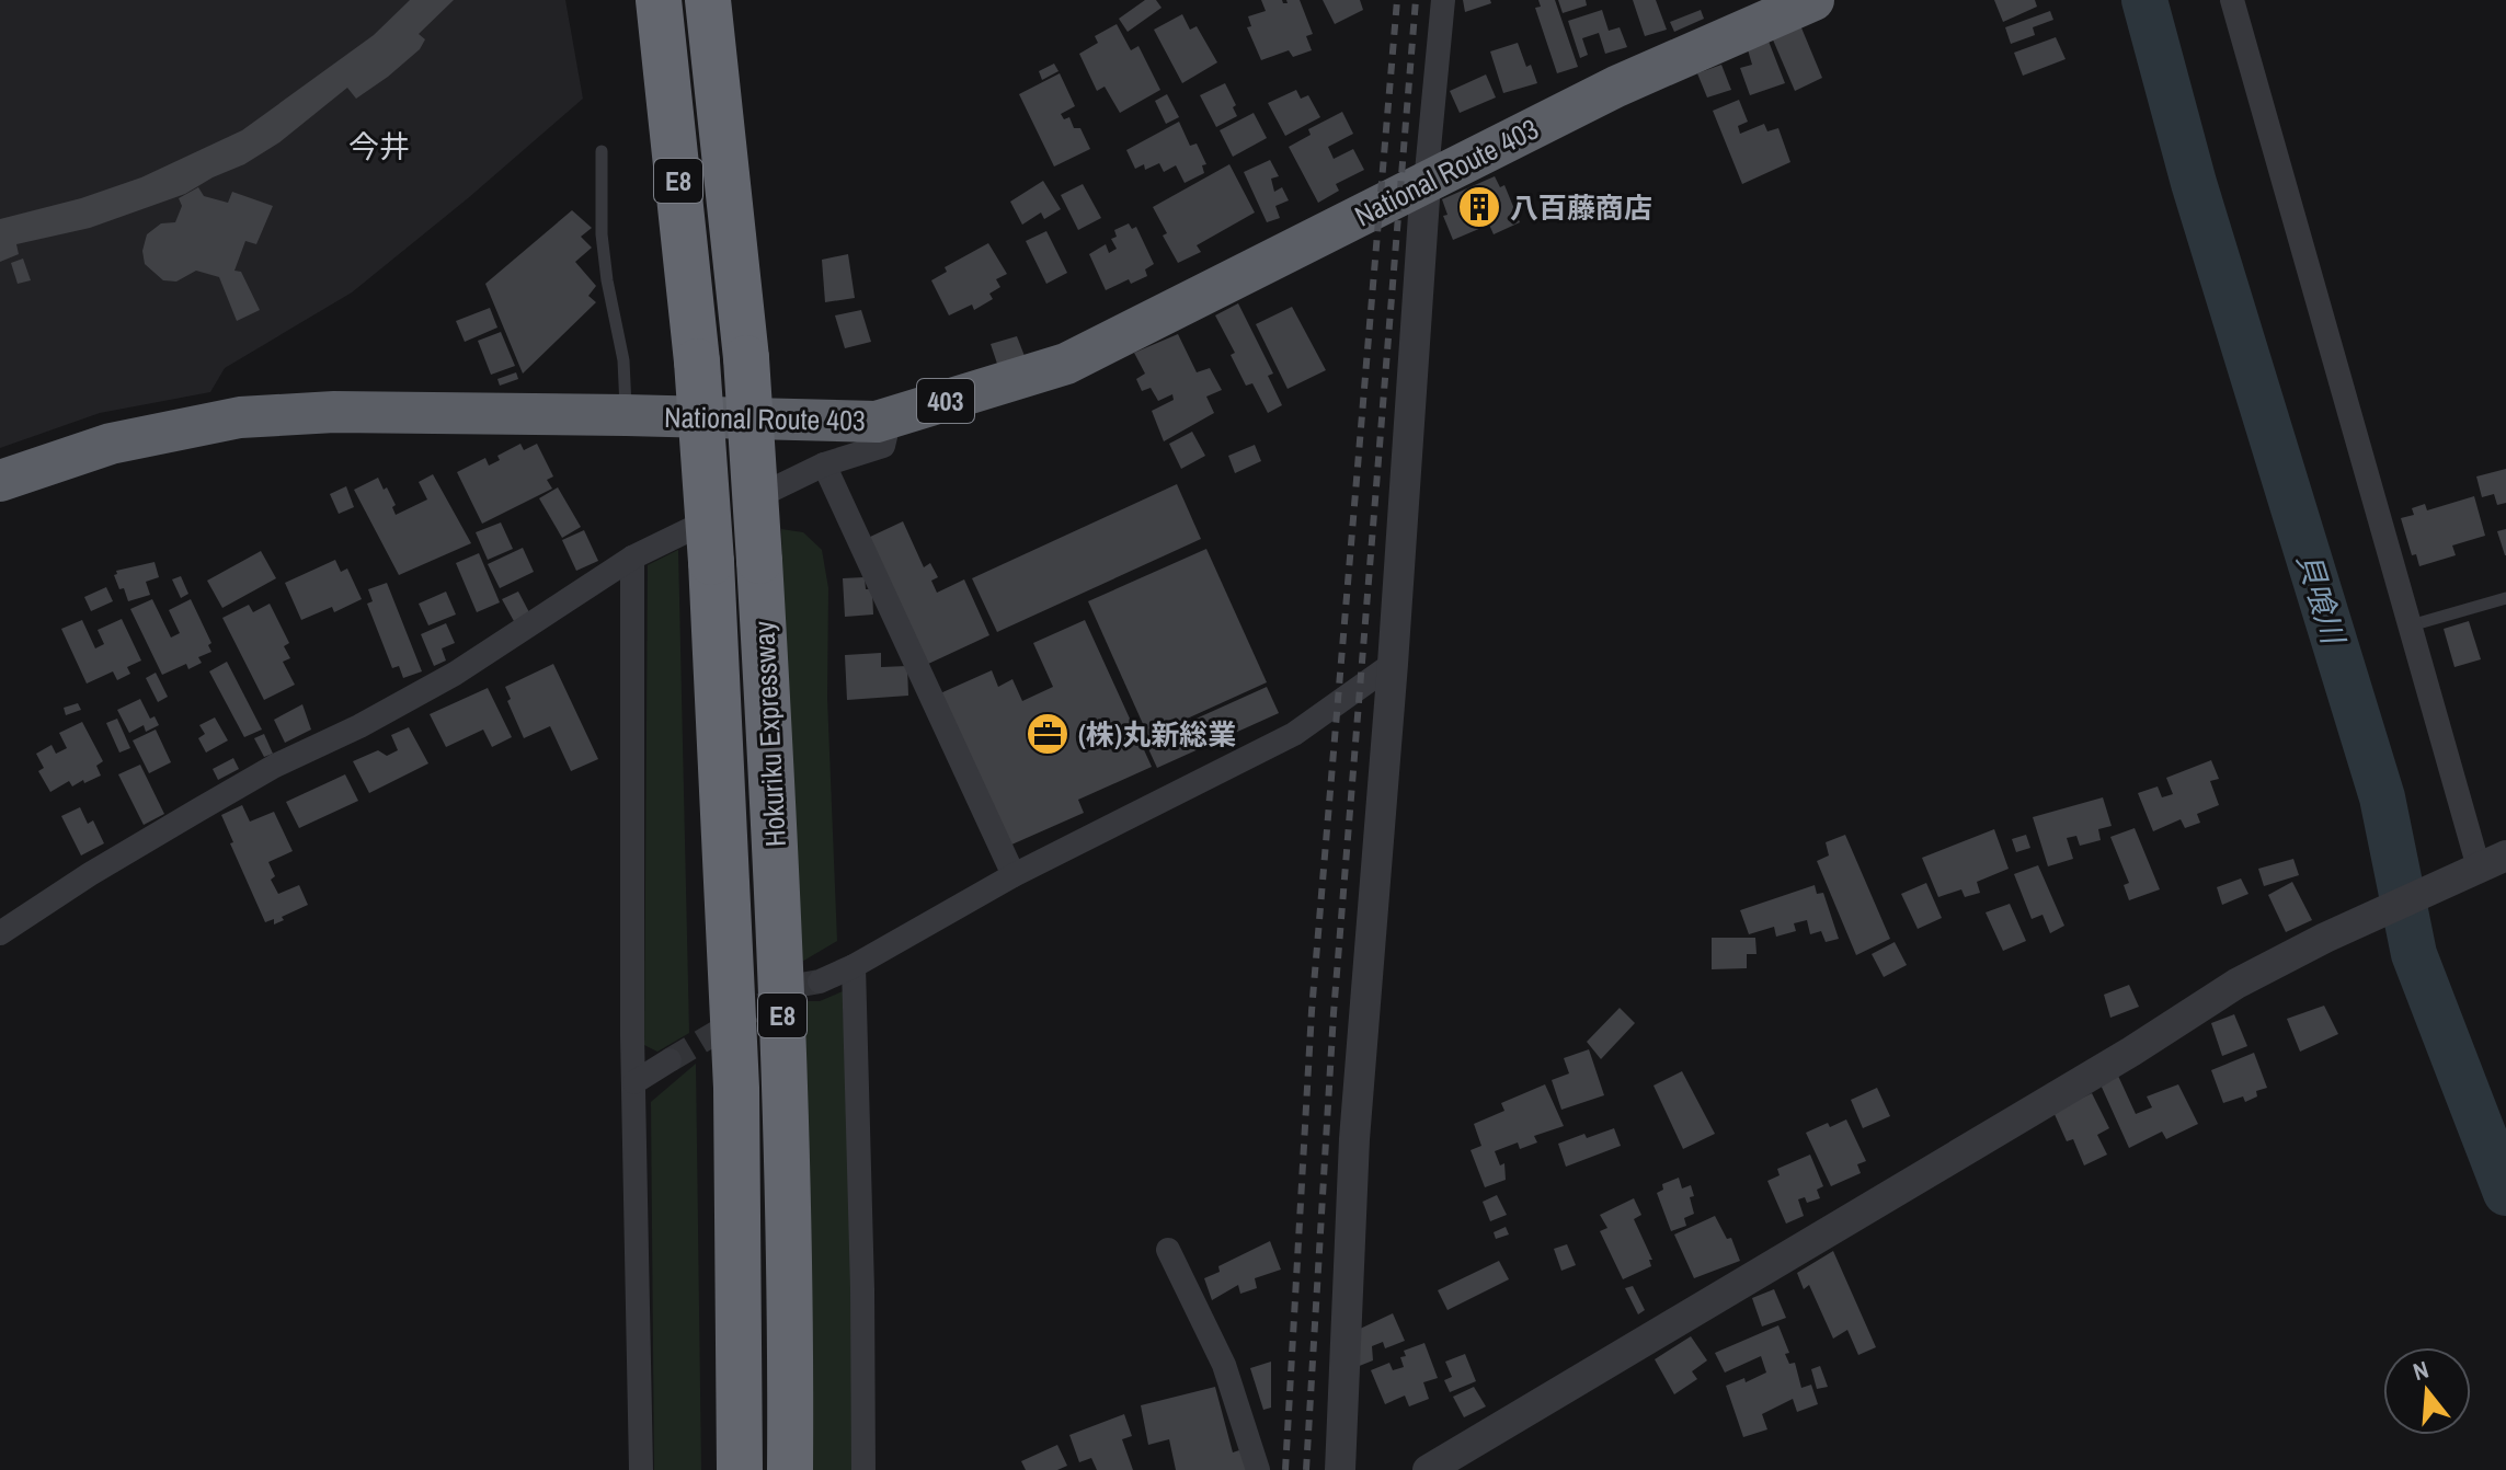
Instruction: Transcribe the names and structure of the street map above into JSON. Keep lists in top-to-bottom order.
{
  "streets": {
    "highway": [
      "National Route 403",
      "E8",
      "403",
      "Hokuriku Expressway"
    ]
  },
  "districts": ["今井"],
  "water": ["貝喰川"],
  "places": {
    "building": ["八百藤商店"],
    "office": ["(株)丸新総業"]
  },
  "north": "top"
}
